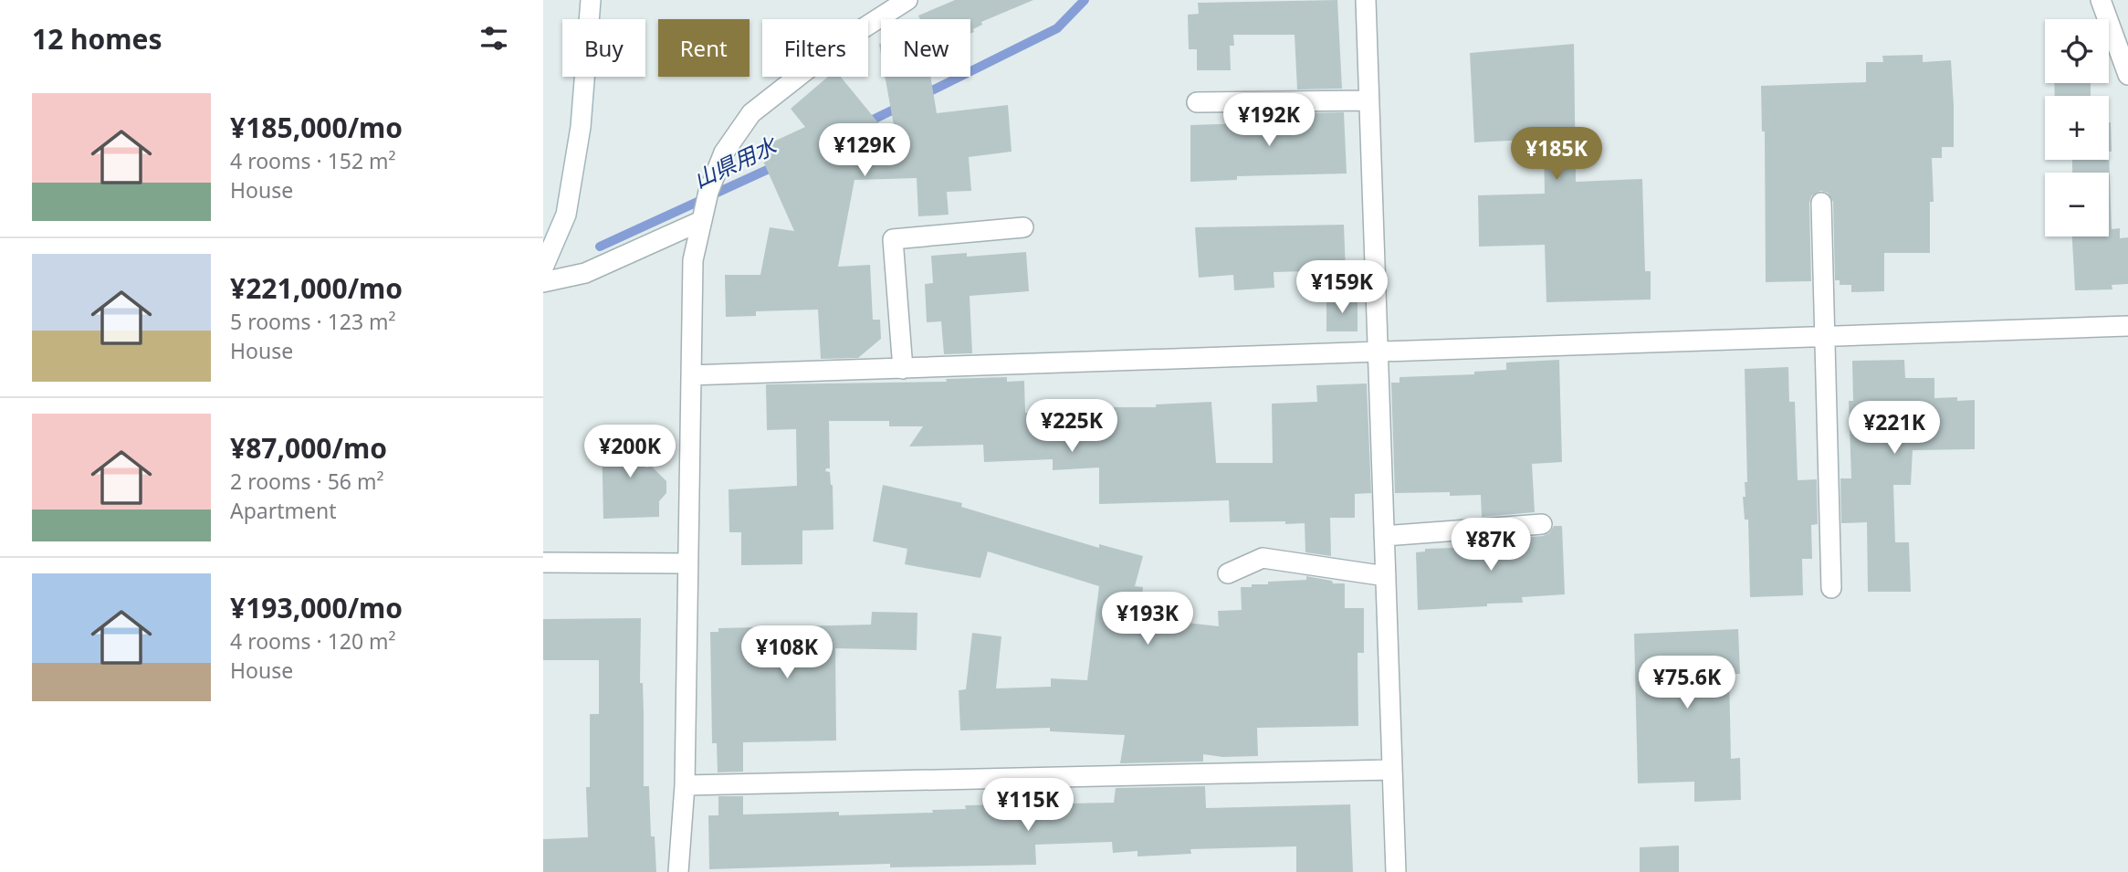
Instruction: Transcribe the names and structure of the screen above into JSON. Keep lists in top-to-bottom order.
{
  "water": ["山県用水"],
  "page": {
    "heading": "12 homes",
    "map_buttons": ["+", "−"],
    "chip": [
      "Buy",
      "Rent",
      "Filters",
      "New"
    ],
    "list": [
      {
        "name": "¥185,000/mo",
        "note": "4 rooms · 152 m² · House"
      },
      {
        "name": "¥221,000/mo",
        "note": "5 rooms · 123 m² · House"
      },
      {
        "name": "¥87,000/mo",
        "note": "2 rooms · 56 m² · Apartment"
      },
      {
        "name": "¥193,000/mo",
        "note": "4 rooms · 120 m² · House"
      }
    ],
    "price": [
      "¥192K",
      "¥129K",
      "¥185K",
      "¥159K",
      "¥225K",
      "¥221K",
      "¥200K",
      "¥87K",
      "¥193K",
      "¥108K",
      "¥75.6K",
      "¥115K"
    ]
  }
}
